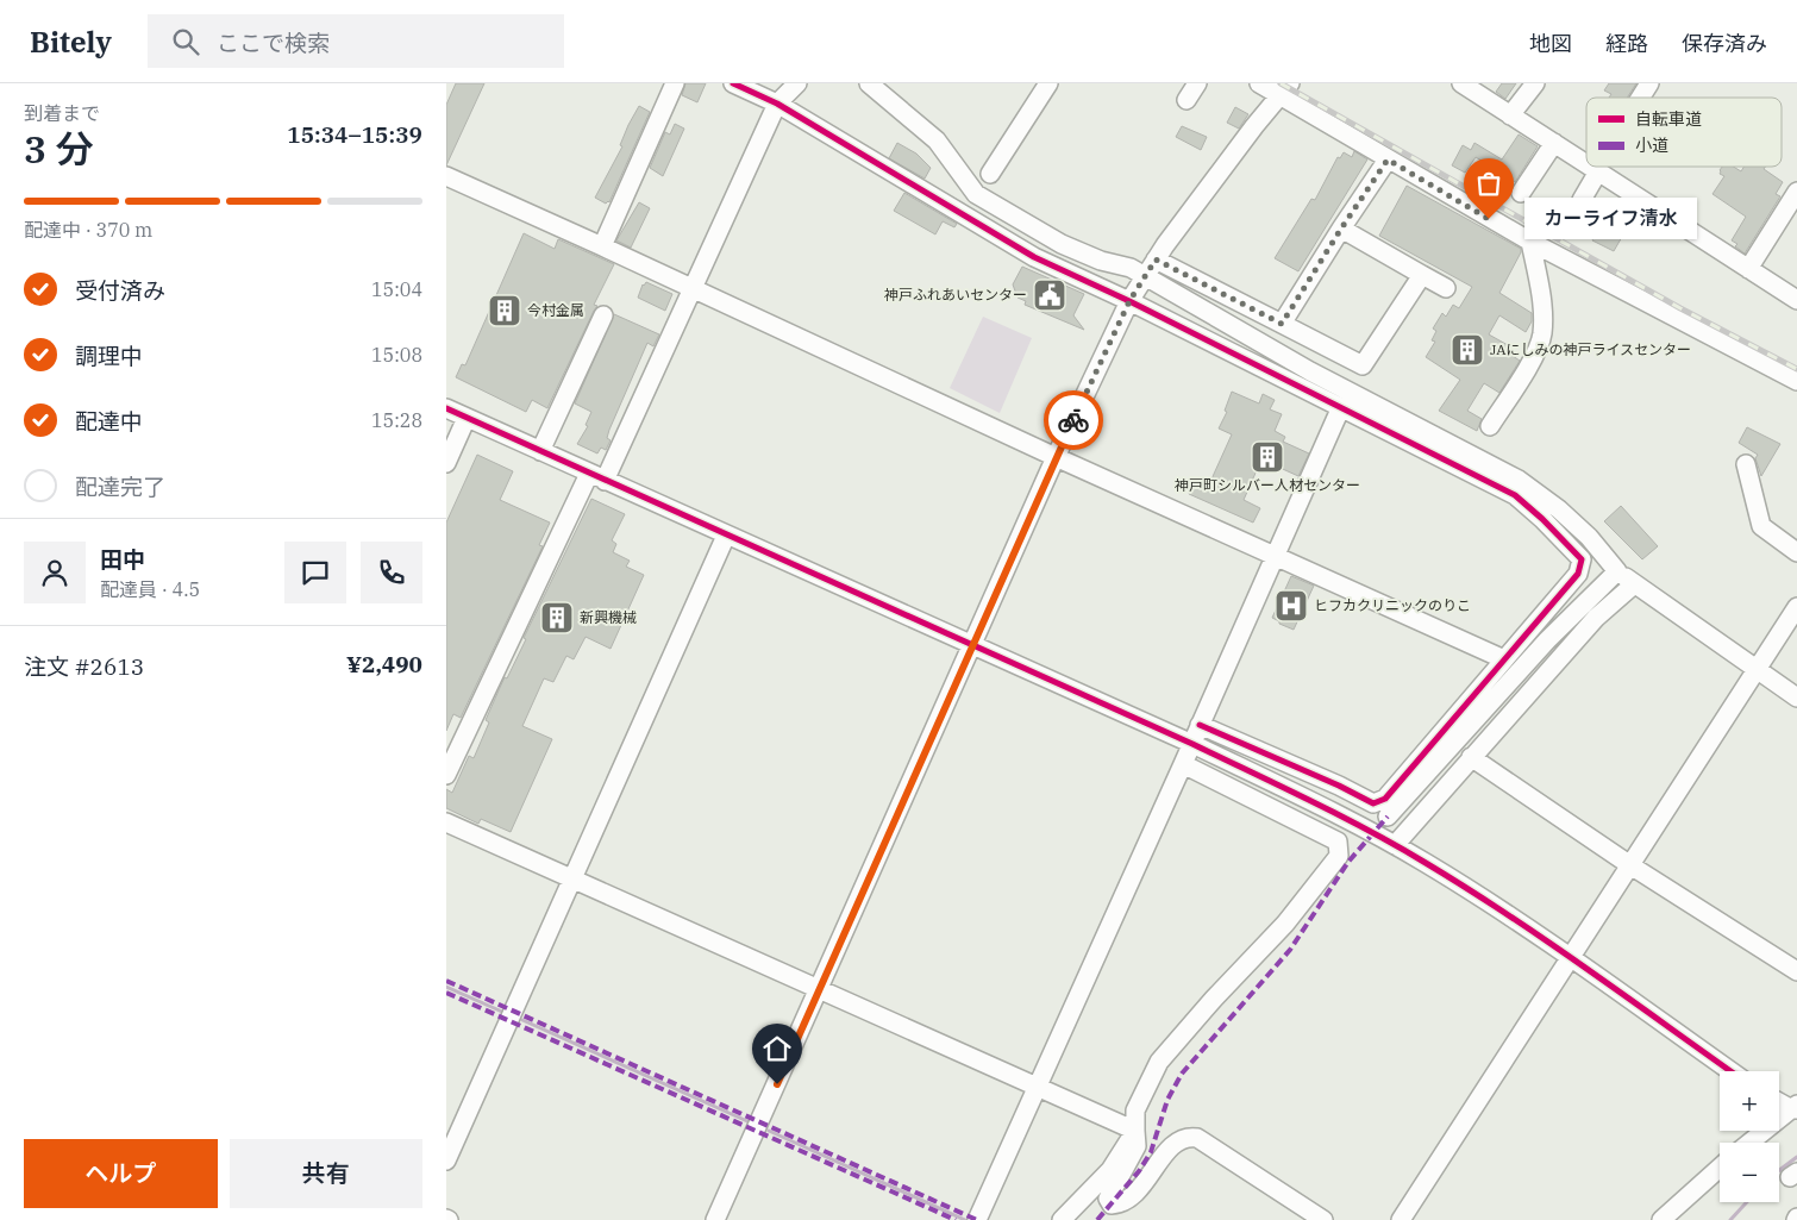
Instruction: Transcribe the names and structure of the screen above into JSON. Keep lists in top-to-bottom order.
{
  "places": {
    "other": ["カーライフ清水"],
    "public building": ["神戸ふれあいセンター"],
    "building": [
      "今村金属",
      "JAにしみの神戸ライスセンター",
      "神戸町シルバー人材センター",
      "新興機械"
    ],
    "hospital": ["ヒフカクリニックのりこ"]
  },
  "legend": ["自転車道", "小道"],
  "page": {
    "header": "Bitely",
    "search": "ここで検索",
    "nav": ["地図", "経路", "保存済み"],
    "heading": ["3 分", "到着まで", "15:34–15:39"],
    "panel": [
      "田中",
      "配達員 · 4.5",
      "注文 #2613",
      "¥2,490"
    ],
    "bar": "配達中 · 370 m",
    "bubble": "カーライフ清水",
    "list": [
      ["受付済み", "15:04"],
      ["調理中", "15:08"],
      ["配達中", "15:28"],
      "配達完了"
    ],
    "map_buttons": ["+", "−"],
    "buttons": ["ヘルプ", "共有"]
  }
}
